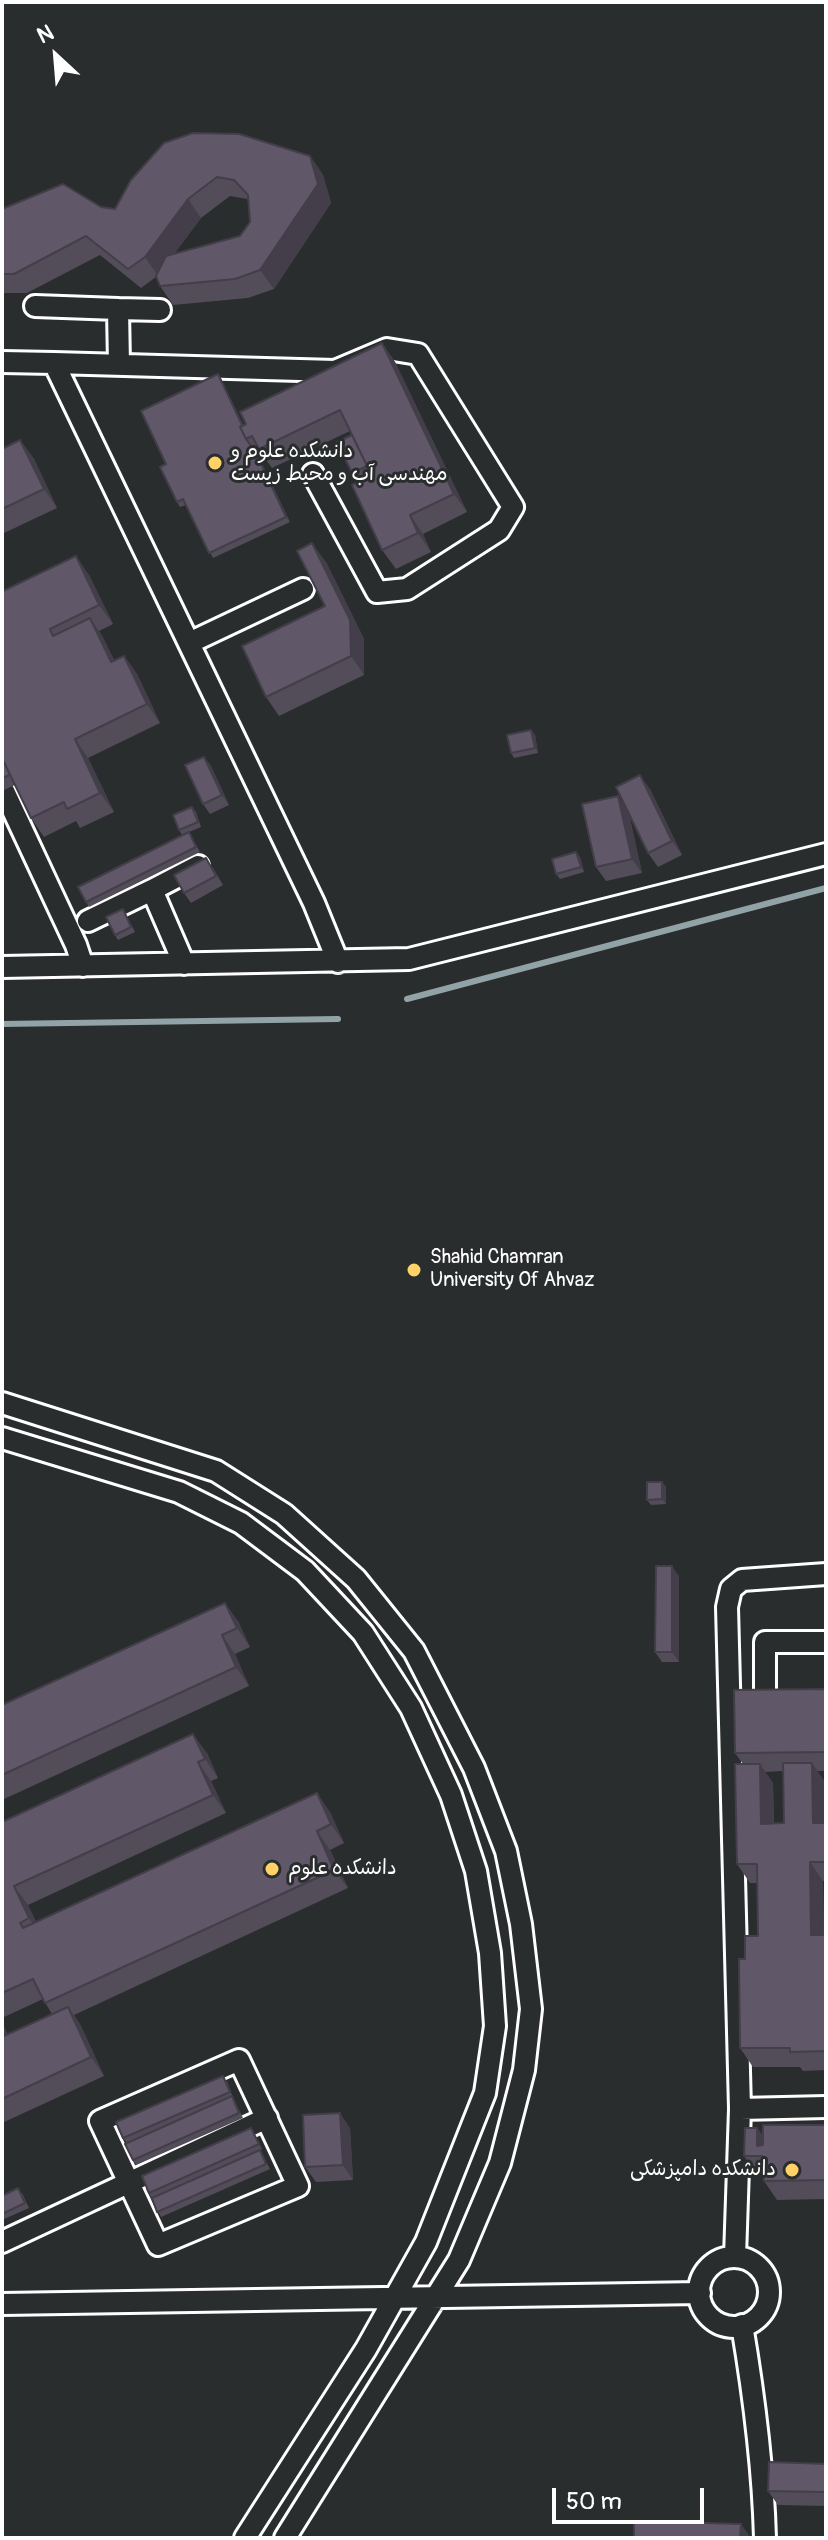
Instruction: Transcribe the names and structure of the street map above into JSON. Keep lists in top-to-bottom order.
{
  "places": [
    "دانشکده علوم و مهندسی آب و محیط زیست",
    "Shahid Chamran University Of Ahvaz",
    "دانشکده علوم",
    "دانشکده دامپزشکی"
  ],
  "scale_bar": "50 m",
  "north": "top left"
}
